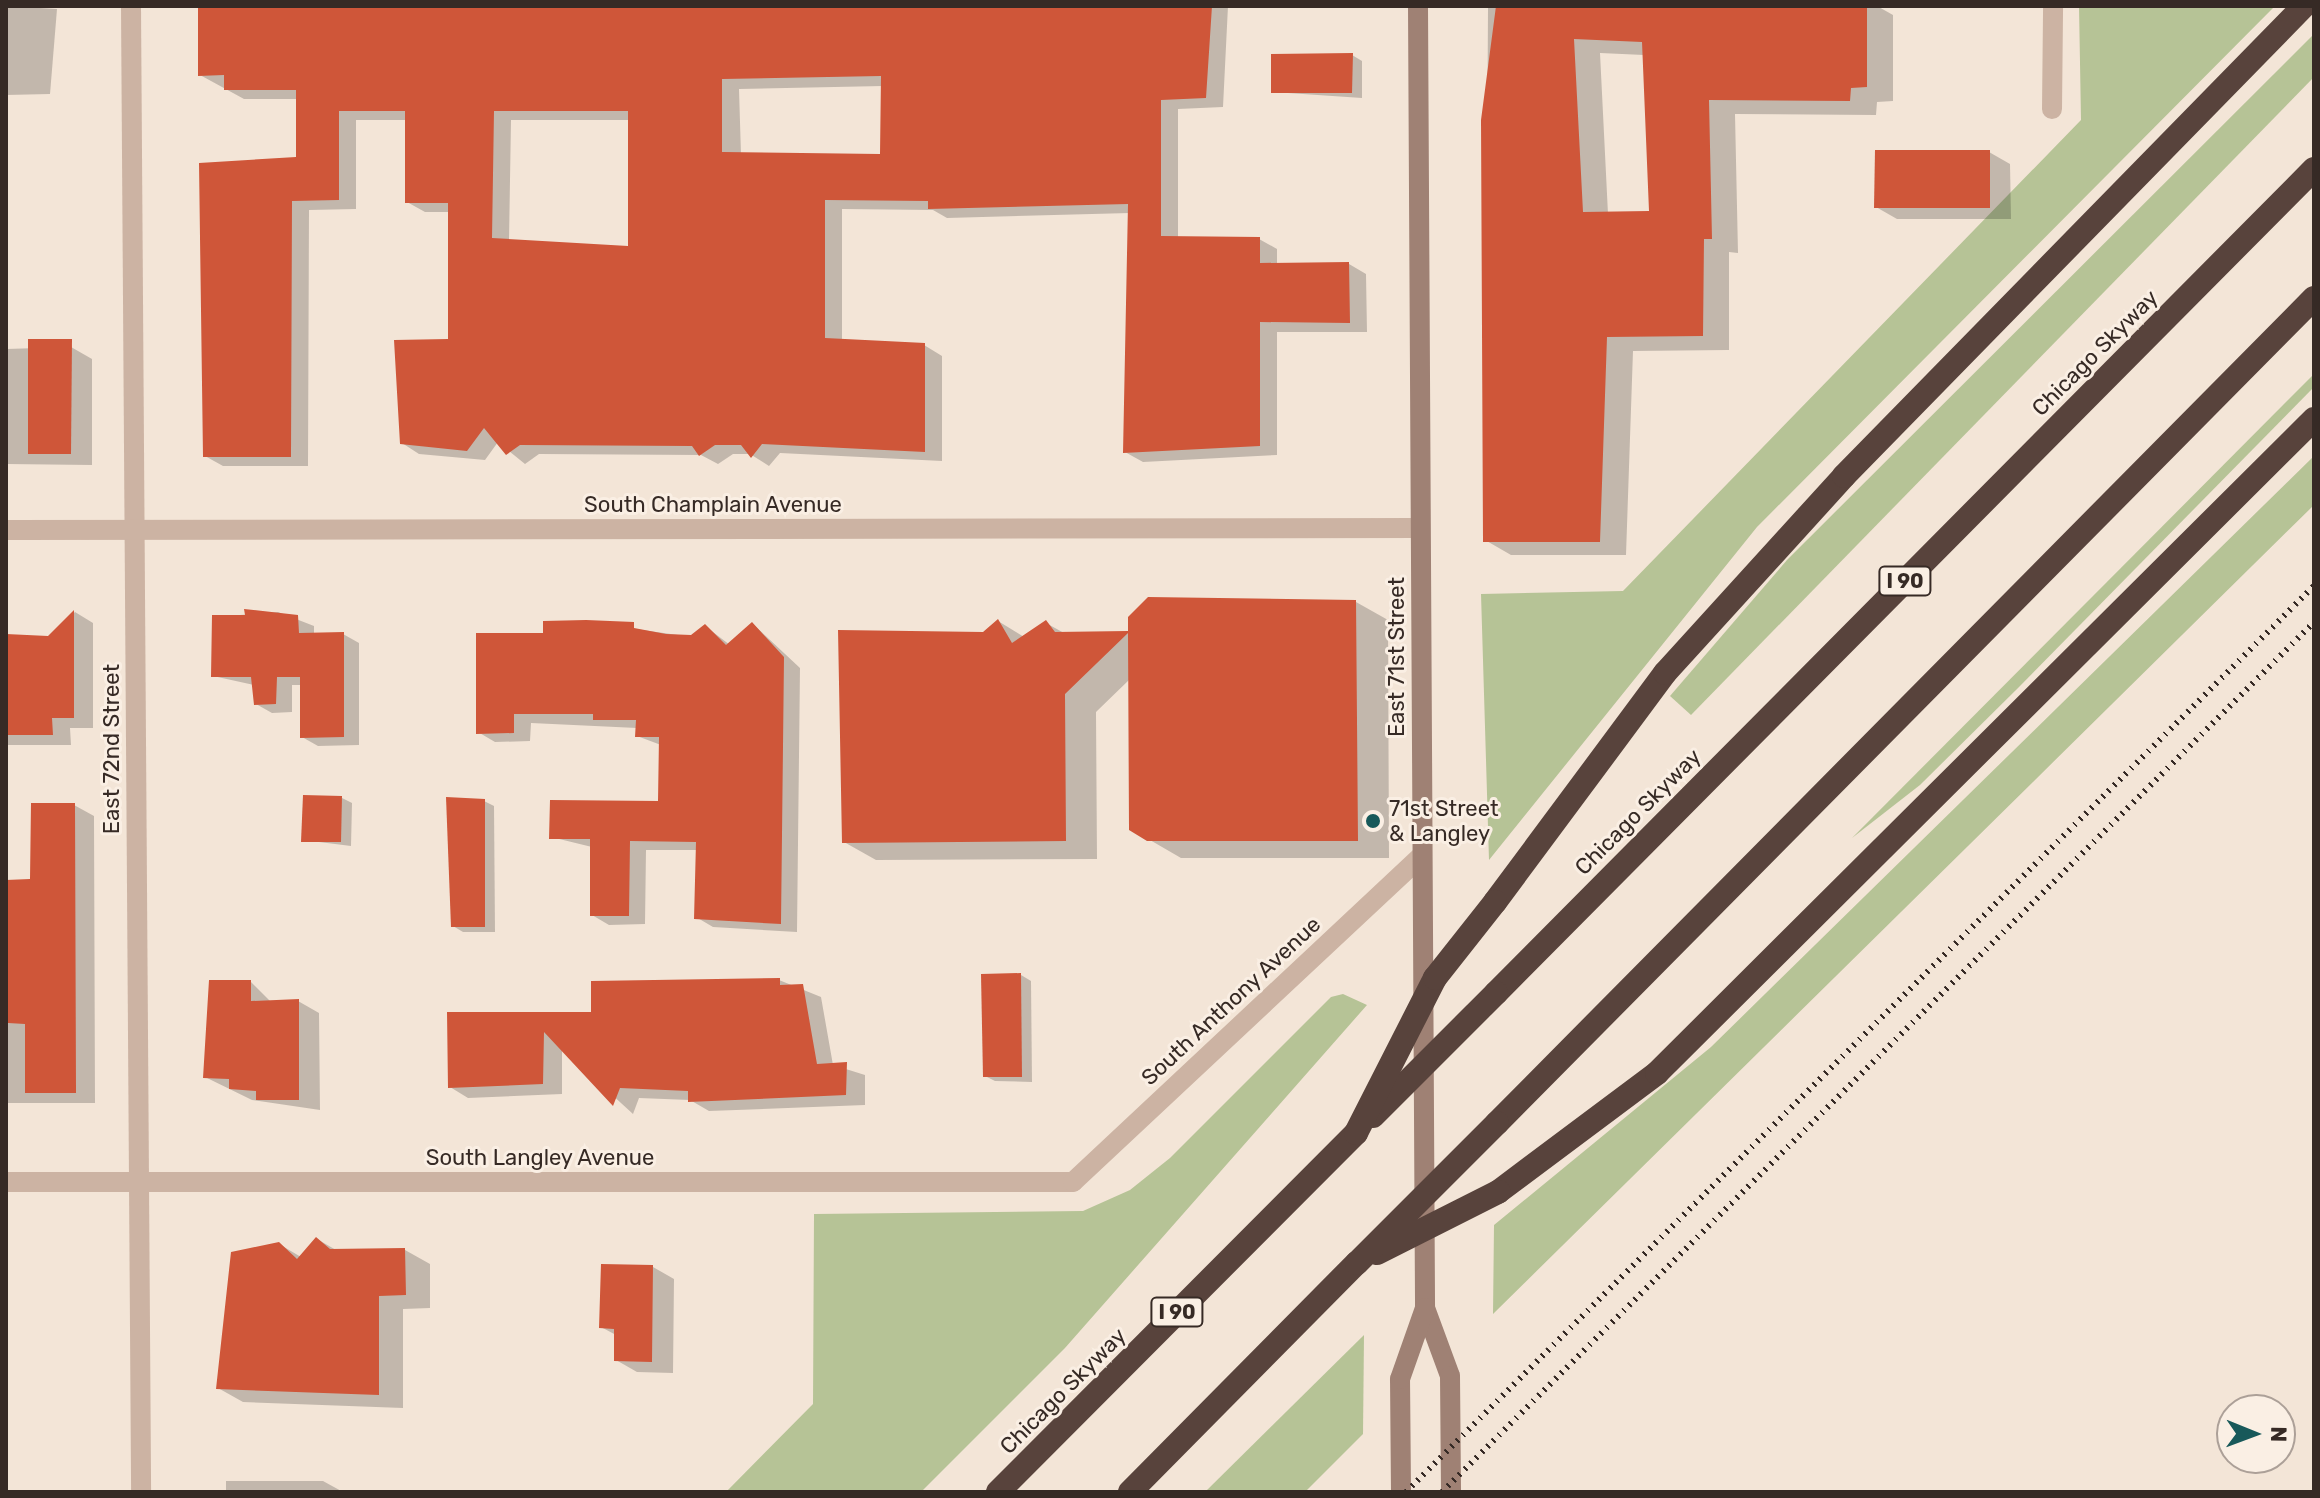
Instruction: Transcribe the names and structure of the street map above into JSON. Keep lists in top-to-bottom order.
{
  "streets": {
    "highway": ["Chicago Skyway", "I 90"],
    "main road": ["East 71st Street"],
    "street": [
      "South Champlain Avenue",
      "East 72nd Street",
      "South Anthony Avenue",
      "South Langley Avenue"
    ]
  },
  "crossings": [
    ["South Champlain Avenue", "East 71st Street"],
    ["South Champlain Avenue", "East 72nd Street"],
    ["East 71st Street", "South Anthony Avenue"],
    ["East 72nd Street", "South Langley Avenue"],
    ["South Anthony Avenue", "South Langley Avenue"]
  ],
  "places": ["71st Street & Langley"],
  "north": "right"
}
